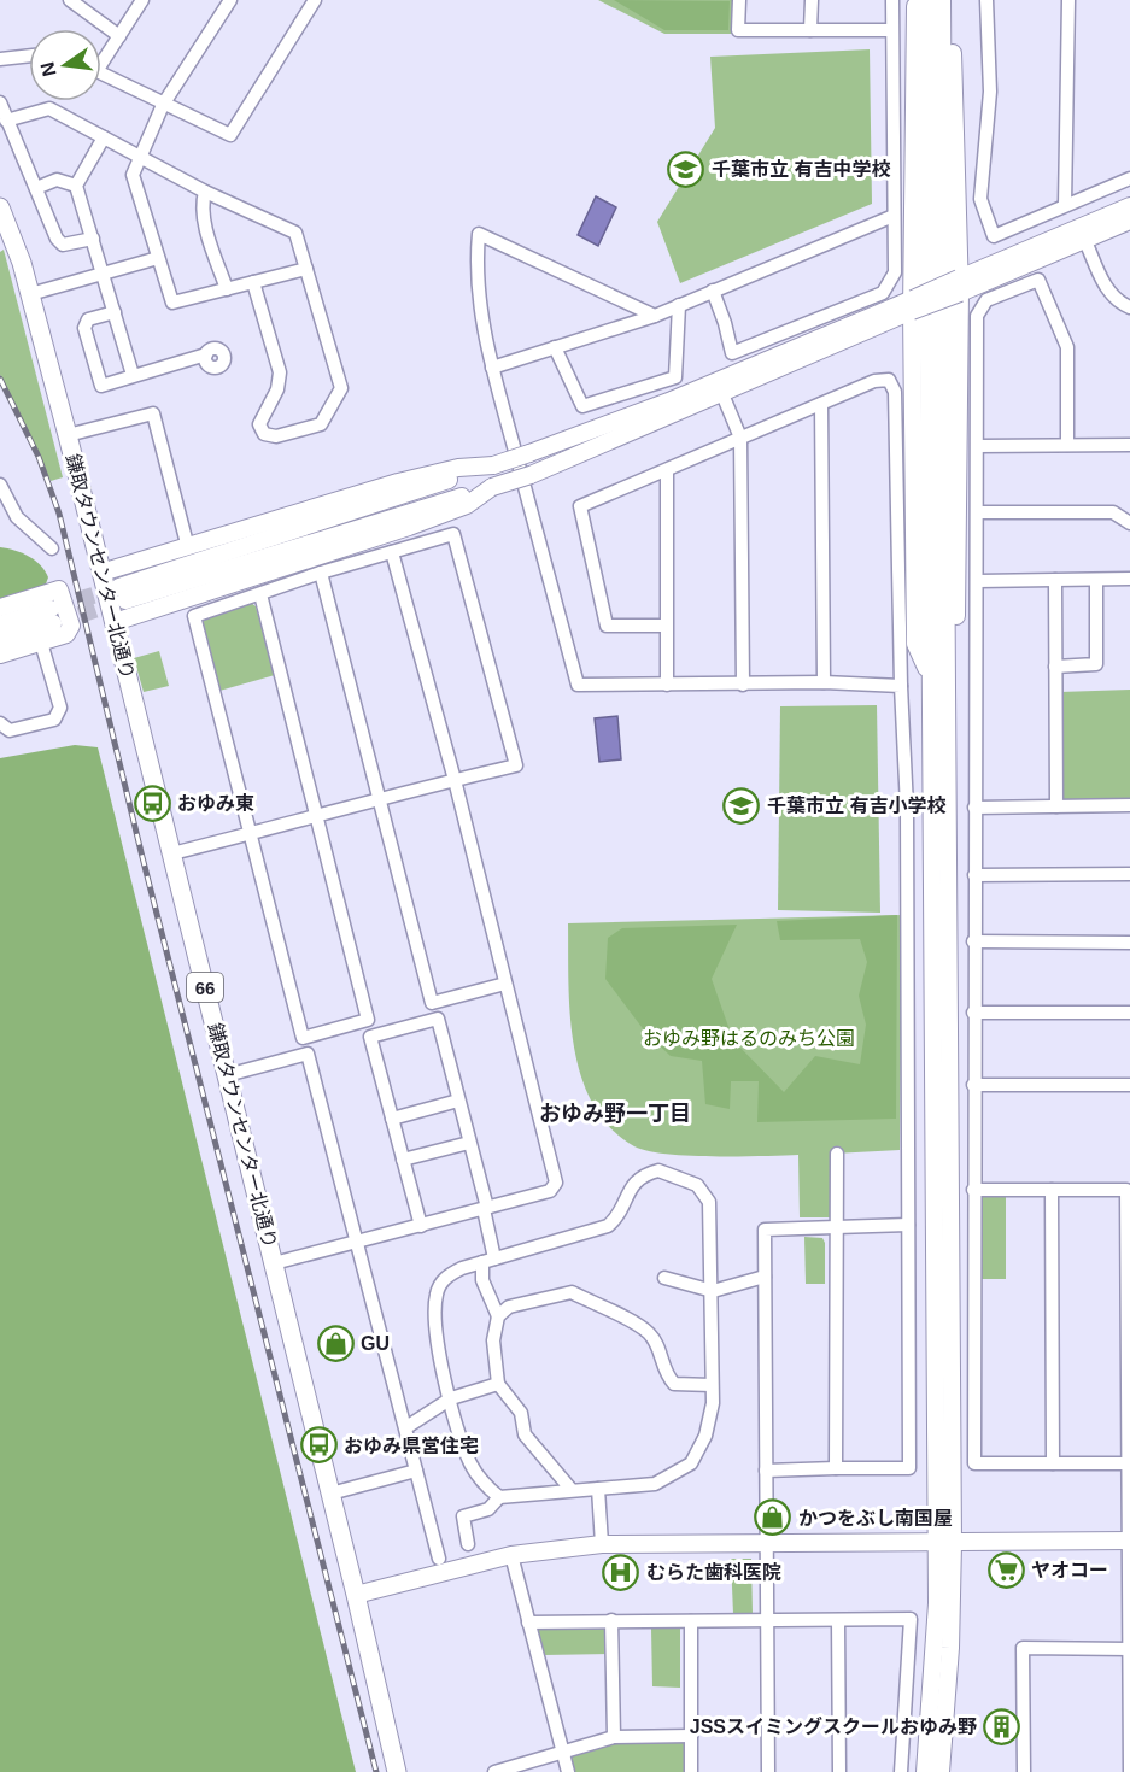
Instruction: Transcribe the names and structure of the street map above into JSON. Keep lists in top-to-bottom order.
{
  "streets": {
    "main road": ["鎌取タウンセンター北通り", "66"]
  },
  "districts": ["おゆみ野一丁目"],
  "parks": ["おゆみ野はるのみち公園"],
  "places": {
    "school or university": ["千葉市立 有吉中学校", "千葉市立 有吉小学校"],
    "bus stop": ["おゆみ東", "おゆみ県営住宅"],
    "shop": ["GU", "かつをぶし南国屋"],
    "supermarket": ["ヤオコー"],
    "hospital": ["むらた歯科医院"],
    "building": ["JSSスイミングスクールおゆみ野"]
  },
  "north": "left"
}
